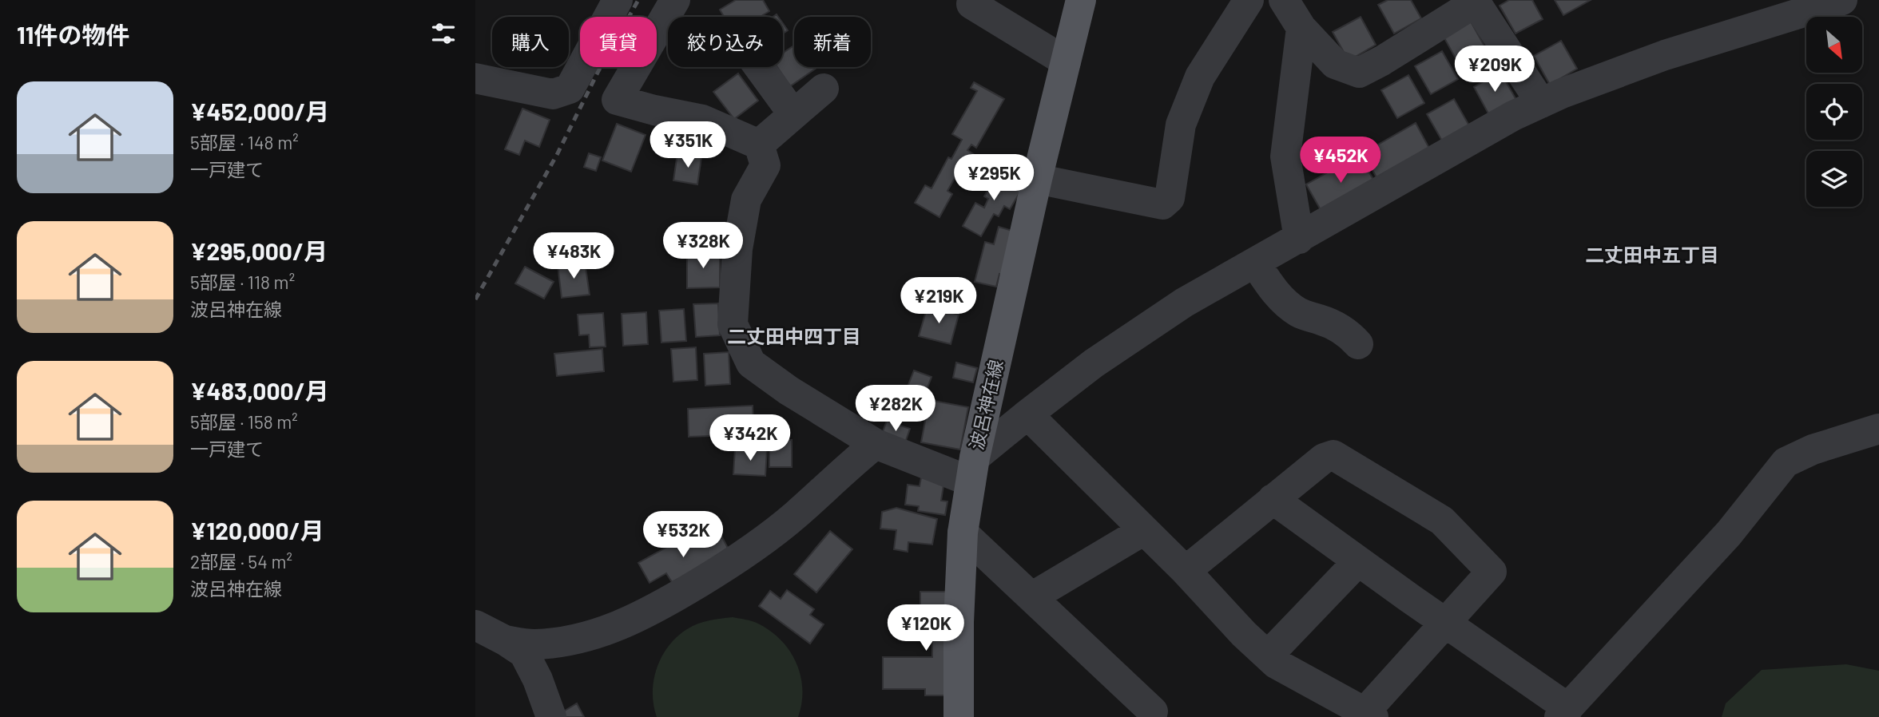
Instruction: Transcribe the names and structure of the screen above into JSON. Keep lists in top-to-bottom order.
{
  "streets": {
    "main road": ["波呂神在線"]
  },
  "districts": ["二丈田中五丁目", "二丈田中四丁目"],
  "north": "bottom right",
  "page": {
    "heading": "11件の物件",
    "chip": [
      "購入",
      "賃貸",
      "絞り込み",
      "新着"
    ],
    "price": [
      "¥209K",
      "¥351K",
      "¥452K",
      "¥295K",
      "¥328K",
      "¥483K",
      "¥219K",
      "¥282K",
      "¥342K",
      "¥532K",
      "¥120K"
    ],
    "list": [
      {
        "name": "¥452,000/月",
        "note": "5部屋 · 148 m² · 一戸建て"
      },
      {
        "name": "¥295,000/月",
        "note": "5部屋 · 118 m² · 波呂神在線"
      },
      {
        "name": "¥483,000/月",
        "note": "5部屋 · 158 m² · 一戸建て"
      },
      {
        "name": "¥120,000/月",
        "note": "2部屋 · 54 m² · 波呂神在線"
      }
    ]
  }
}
